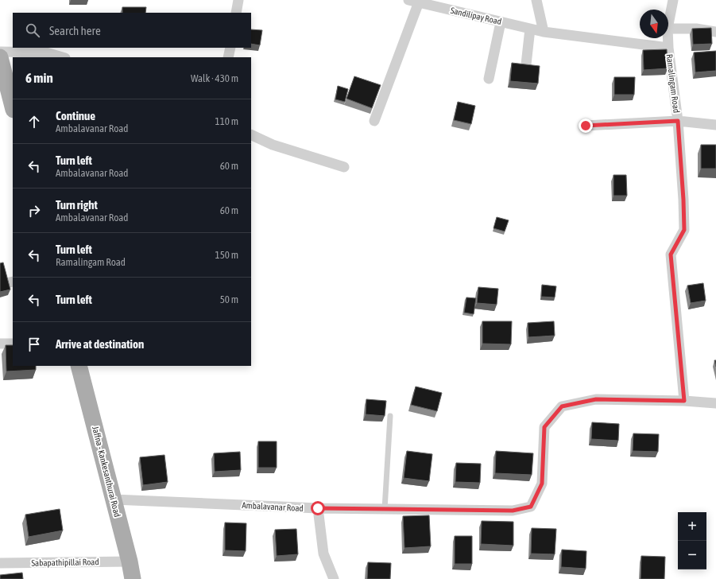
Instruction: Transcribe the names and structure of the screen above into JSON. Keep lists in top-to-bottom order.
{
  "streets": {
    "main road": ["Jaffna - Kankesanthurai Road"],
    "street": [
      "Sandilipay Road",
      "Ramalingam Road",
      "Ambalavanar Road",
      "Sabapathipillai Road"
    ]
  },
  "crossings": [
    ["Sandilipay Road", "Ramalingam Road"],
    ["Ramalingam Road", "Ambalavanar Road"],
    ["Jaffna - Kankesanthurai Road", "Ambalavanar Road"],
    ["Jaffna - Kankesanthurai Road", "Sabapathipillai Road"]
  ],
  "north": "bottom",
  "page": {
    "search": "Search here",
    "heading": ["6 min", "Walk · 430 m"],
    "list": [
      ["Continue", "Ambalavanar Road", "110 m"],
      ["Turn left", "Ambalavanar Road", "60 m"],
      ["Turn right", "Ambalavanar Road", "60 m"],
      ["Turn left", "Ramalingam Road", "150 m"],
      ["Turn left", "50 m"],
      "Arrive at destination"
    ],
    "map_buttons": ["+", "−"]
  }
}
